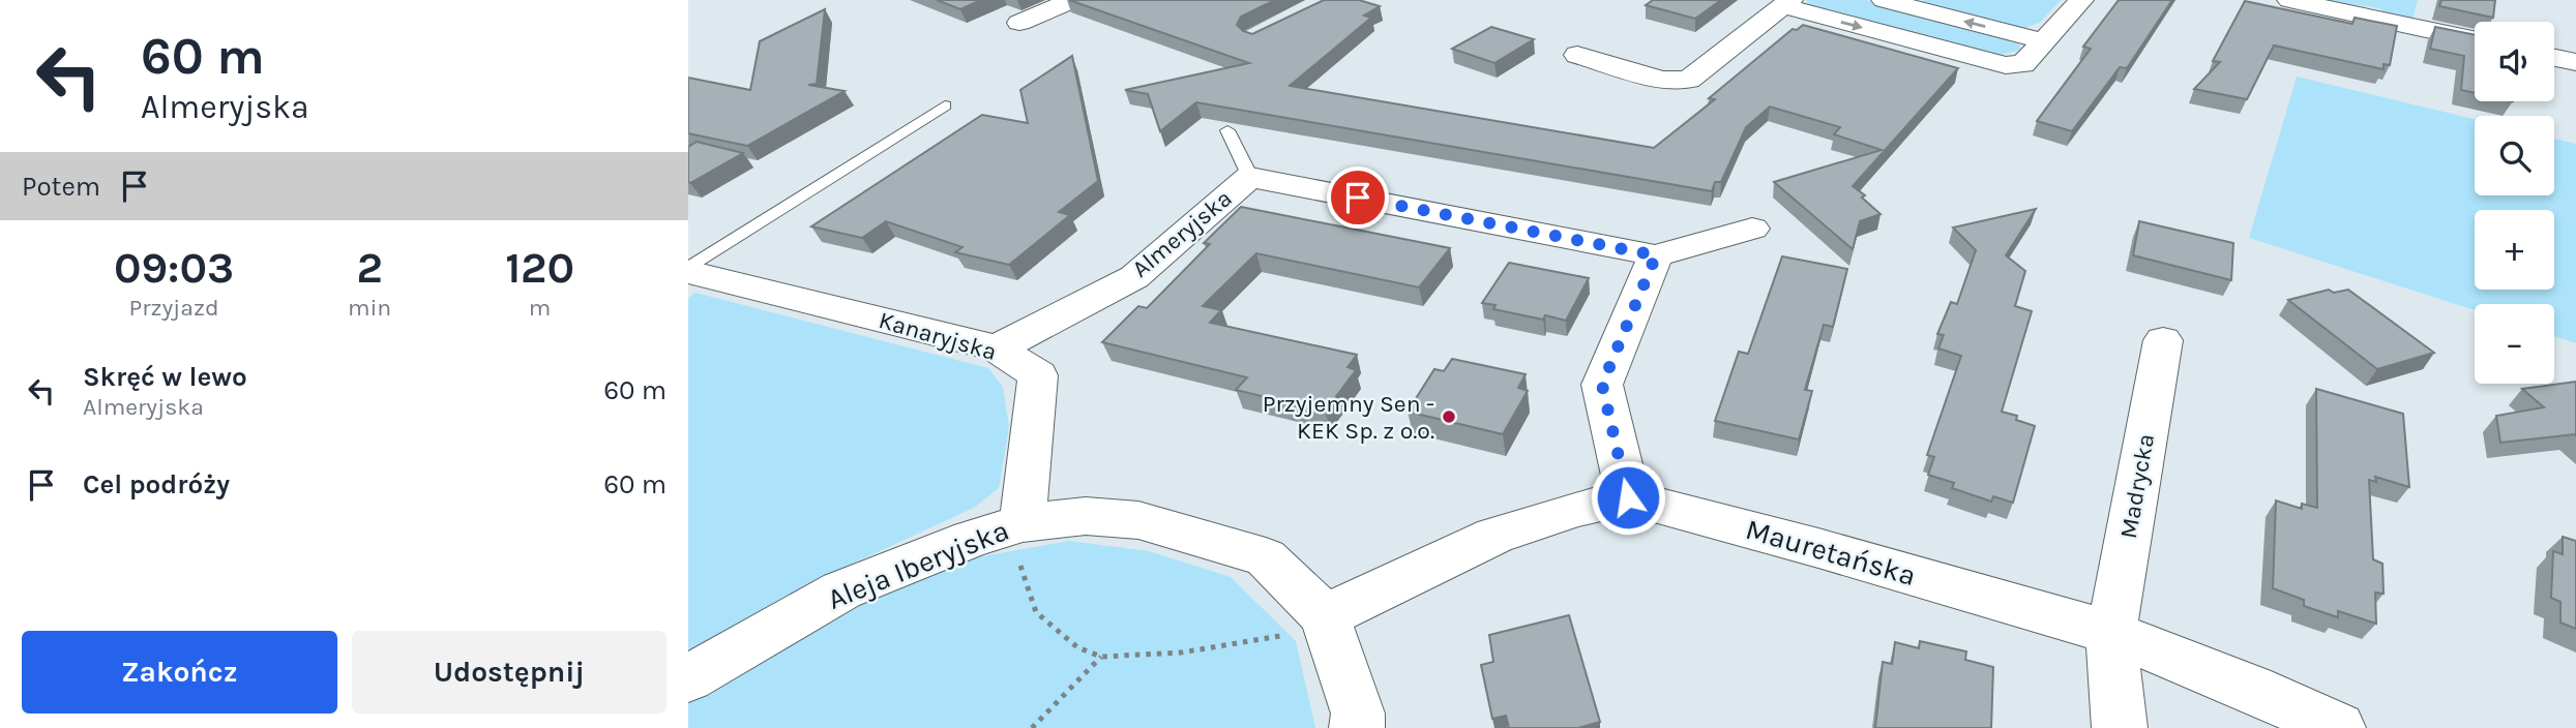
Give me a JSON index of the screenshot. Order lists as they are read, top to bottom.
{
  "streets": {
    "street": [
      "Almeryjska",
      "Kanaryjska",
      "Madrycka",
      "Mauretańska",
      "Aleja Iberyjska"
    ]
  },
  "crossings": [
    ["Almeryjska", "Kanaryjska"],
    ["Kanaryjska", "Aleja Iberyjska"],
    ["Madrycka", "Mauretańska"],
    ["Mauretańska", "Aleja Iberyjska"]
  ],
  "places": ["Przyjemny Sen - KEK Sp. z o.o."],
  "page": {
    "turn": ["60 m", "Almeryjska"],
    "map_buttons": ["+", "−"],
    "then": "Potem",
    "eta": [
      "09:03",
      "Przyjazd",
      "2",
      "min",
      "120",
      "m"
    ],
    "list": [
      {
        "name": "Skręć w lewo",
        "note": "Almeryjska",
        "value": "60 m"
      },
      {
        "name": "Cel podróży",
        "value": "60 m"
      }
    ],
    "buttons": ["Zakończ", "Udostępnij"]
  }
}
